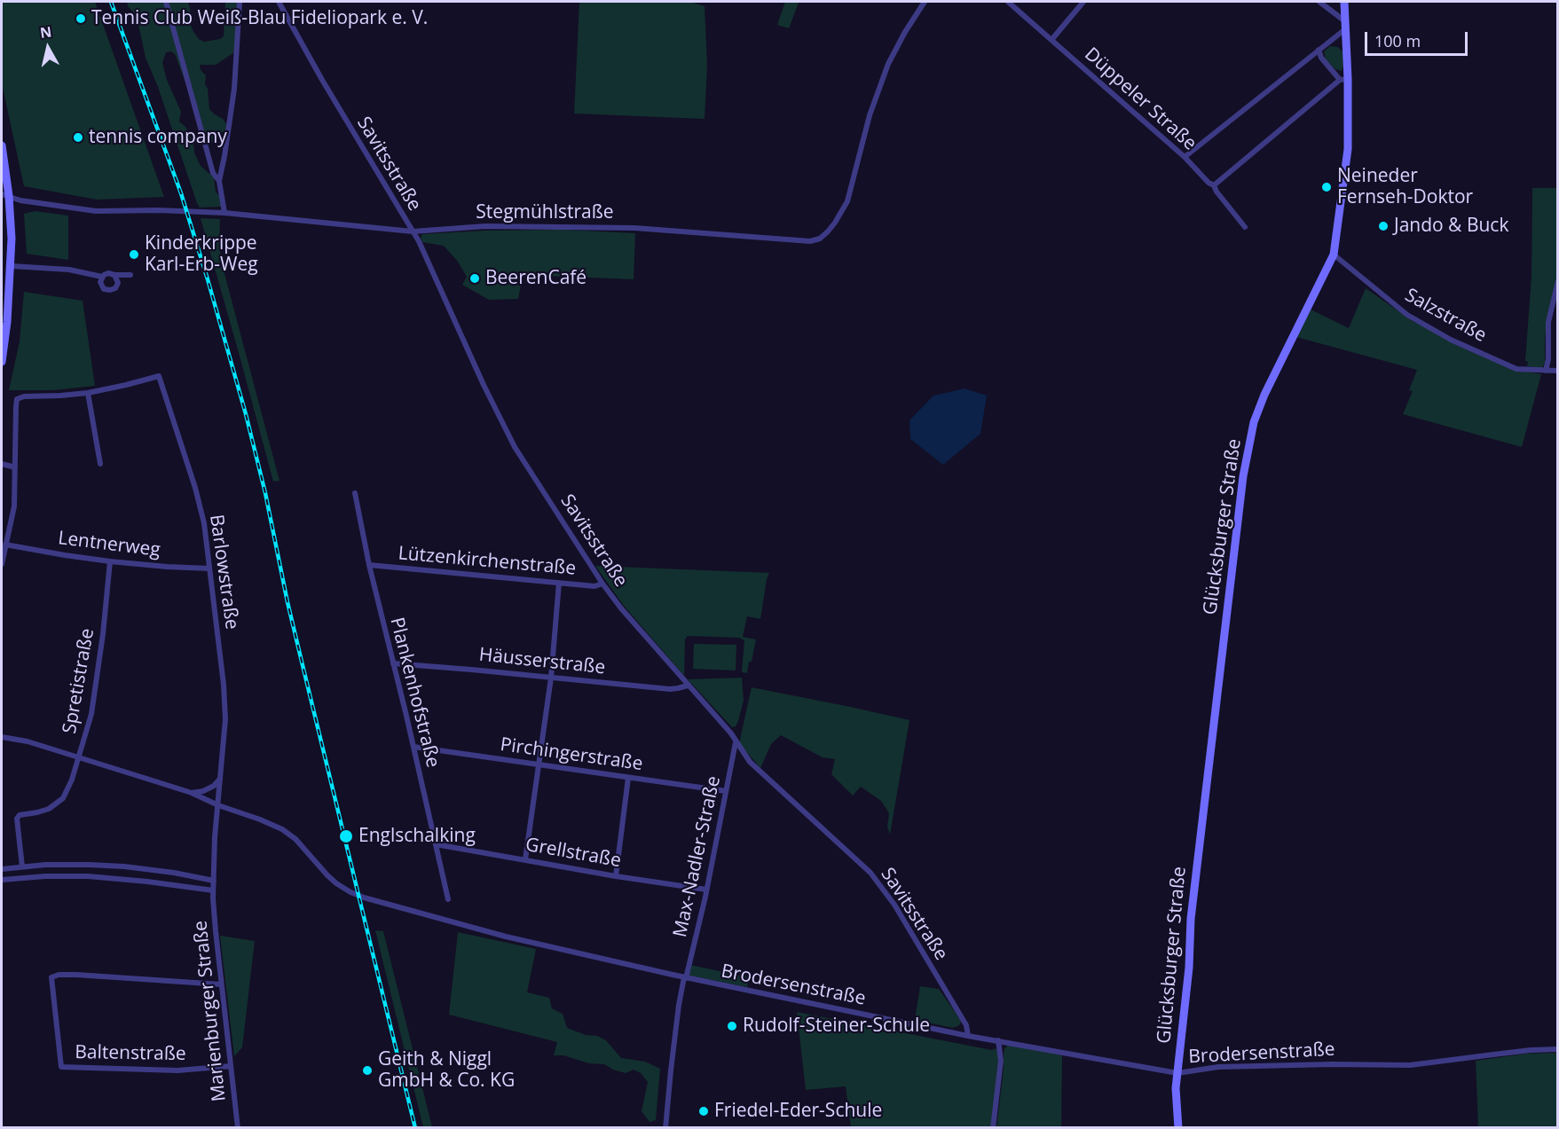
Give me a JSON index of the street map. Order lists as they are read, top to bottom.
{
  "streets": {
    "street": [
      "Düppeler Straße",
      "Savitsstraße",
      "Stegmühlstraße",
      "Salzstraße",
      "Glücksburger Straße",
      "Lentnerweg",
      "Lützenkirchenstraße",
      "Barlowstraße",
      "Häusserstraße",
      "Spretistraße",
      "Plankenhofstraße",
      "Pirchingerstraße",
      "Grellstraße",
      "Max-Nadler-Straße",
      "Brodersenstraße",
      "Marienburger Straße",
      "Baltenstraße"
    ]
  },
  "crossings": [
    ["Savitsstraße", "Stegmühlstraße"],
    ["Savitsstraße", "Lützenkirchenstraße"],
    ["Savitsstraße", "Häusserstraße"],
    ["Savitsstraße", "Max-Nadler-Straße"],
    ["Savitsstraße", "Brodersenstraße"],
    ["Salzstraße", "Glücksburger Straße"],
    ["Glücksburger Straße", "Brodersenstraße"],
    ["Lentnerweg", "Barlowstraße"],
    ["Lentnerweg", "Spretistraße"],
    ["Lützenkirchenstraße", "Plankenhofstraße"],
    ["Barlowstraße", "Brodersenstraße"],
    ["Barlowstraße", "Marienburger Straße"],
    ["Häusserstraße", "Plankenhofstraße"],
    ["Spretistraße", "Brodersenstraße"],
    ["Plankenhofstraße", "Pirchingerstraße"],
    ["Plankenhofstraße", "Grellstraße"],
    ["Pirchingerstraße", "Max-Nadler-Straße"],
    ["Grellstraße", "Max-Nadler-Straße"],
    ["Max-Nadler-Straße", "Brodersenstraße"],
    ["Marienburger Straße", "Baltenstraße"]
  ],
  "places": [
    "Tennis Club Weiß-Blau Fideliopark e. V.",
    "tennis company",
    "Neineder Fernseh-Doktor",
    "Jando & Buck",
    "Kinderkrippe Karl-Erb-Weg",
    "BeerenCafé",
    "Englschalking",
    "Rudolf-Steiner-Schule",
    "Geith & Niggl GmbH & Co. KG",
    "Friedel-Eder-Schule"
  ],
  "scale_bar": "100 m",
  "north": "top"
}
